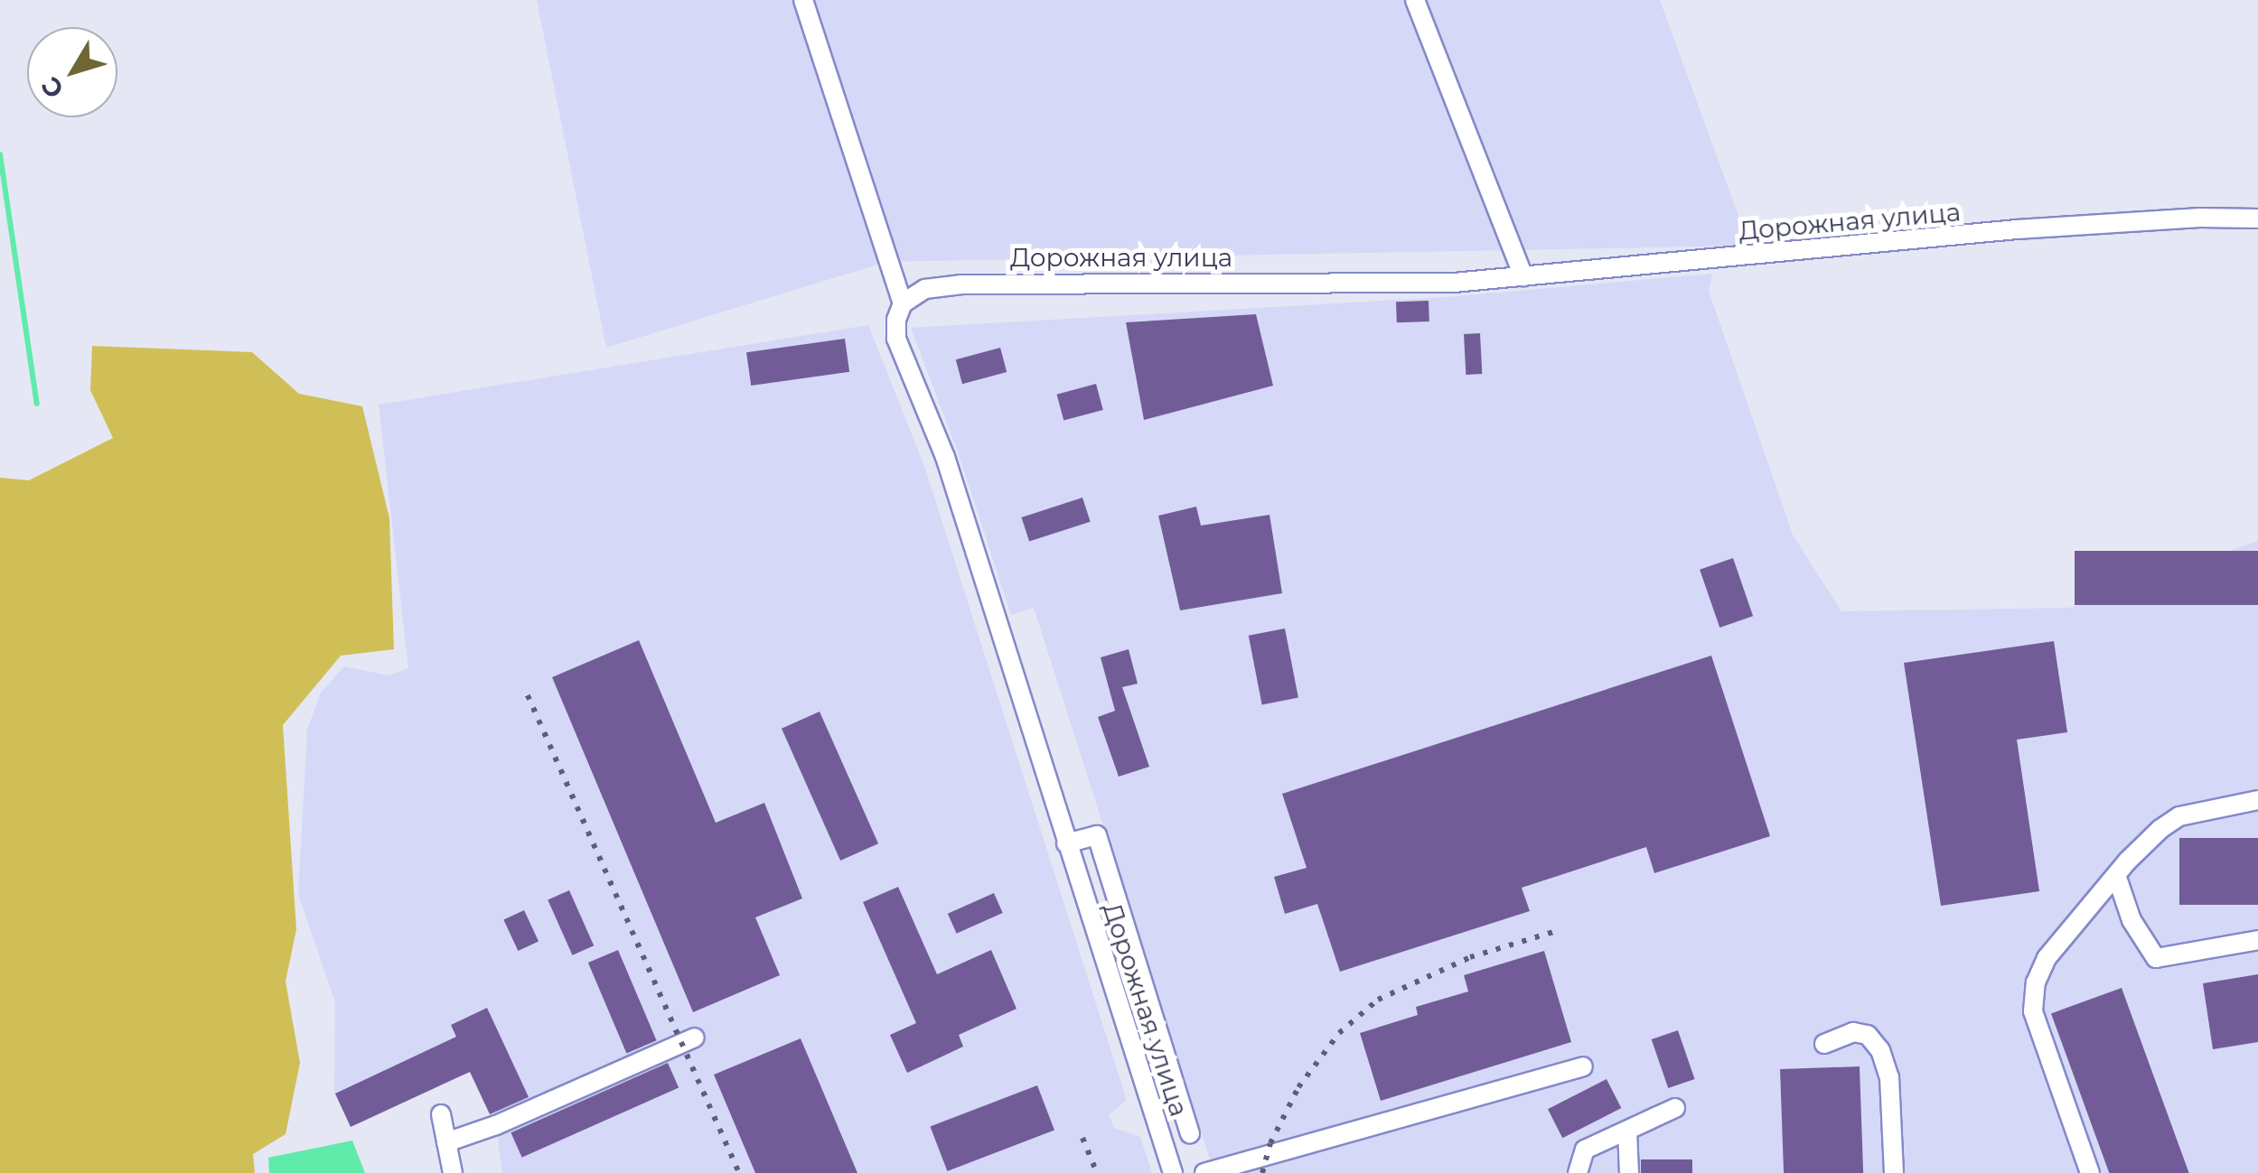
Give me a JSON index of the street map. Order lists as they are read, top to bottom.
{
  "streets": {
    "street": ["Дорожная улица"]
  },
  "north": "bottom left"
}
